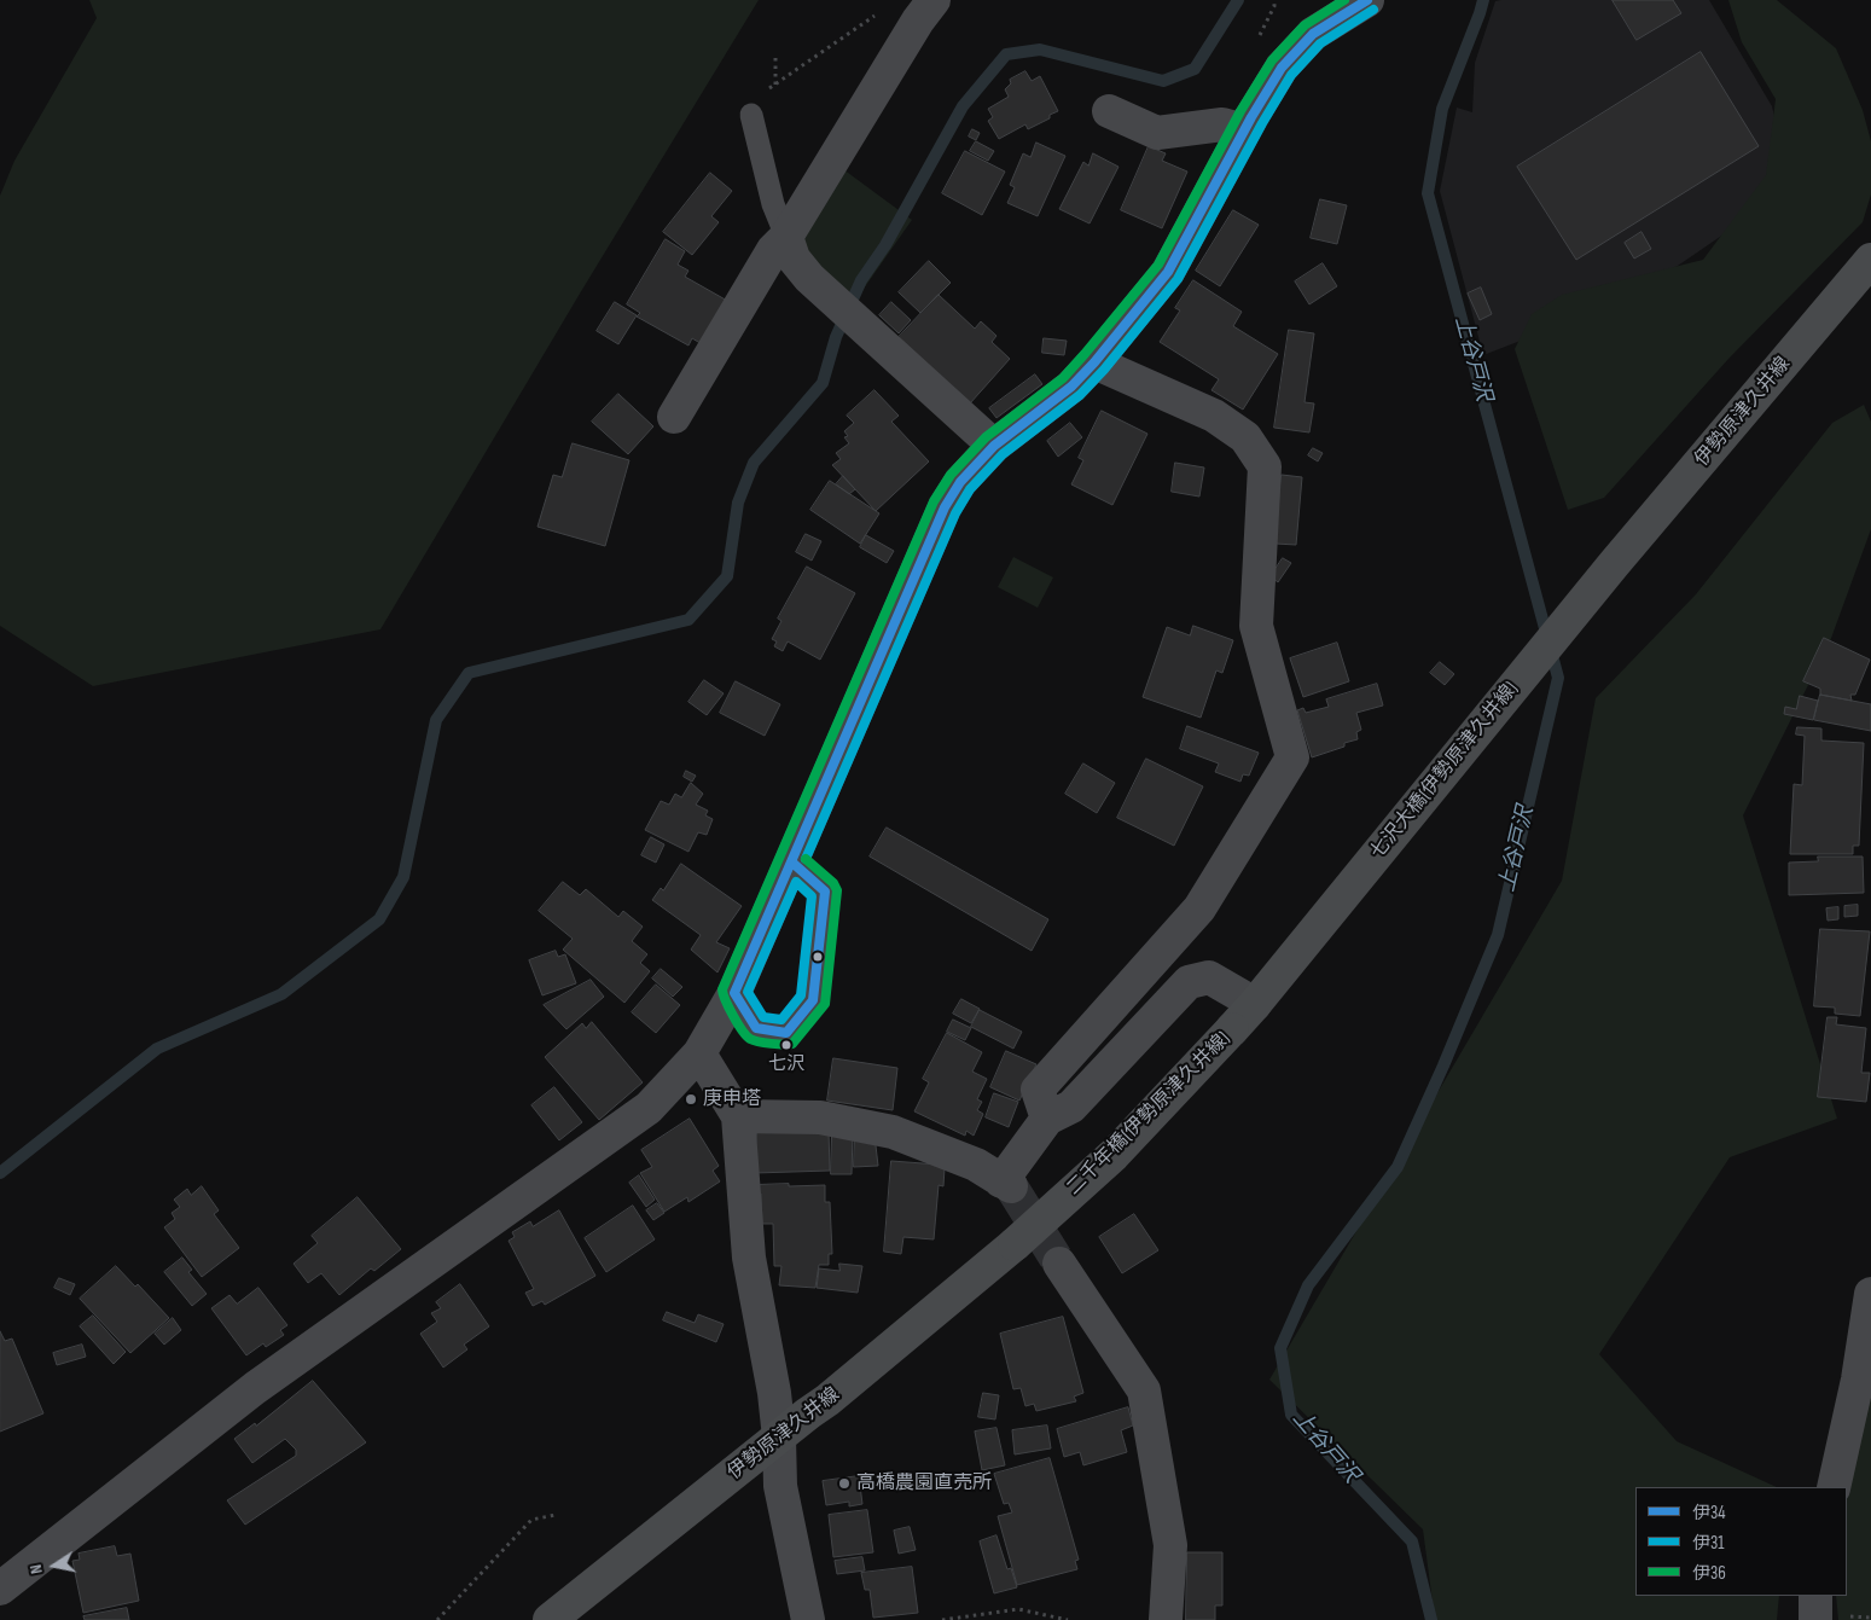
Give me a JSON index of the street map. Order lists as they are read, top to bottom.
{
  "streets": {
    "main road": ["伊勢原津久井線", "七沢大橋(伊勢原津久井線)", "二千年橋(伊勢原津久井線)"]
  },
  "crossings": [
    ["伊勢原津久井線", "七沢大橋(伊勢原津久井線)"],
    ["伊勢原津久井線", "二千年橋(伊勢原津久井線)"],
    ["七沢大橋(伊勢原津久井線)", "二千年橋(伊勢原津久井線)"]
  ],
  "water": ["上谷戸沢"],
  "places": ["七沢", "庚申塔", "高橋農園直売所"],
  "lines": ["transit line 伊34", "transit line 伊36", "transit line 伊31"],
  "legend": ["伊34", "伊31", "伊36"],
  "north": "left"
}
